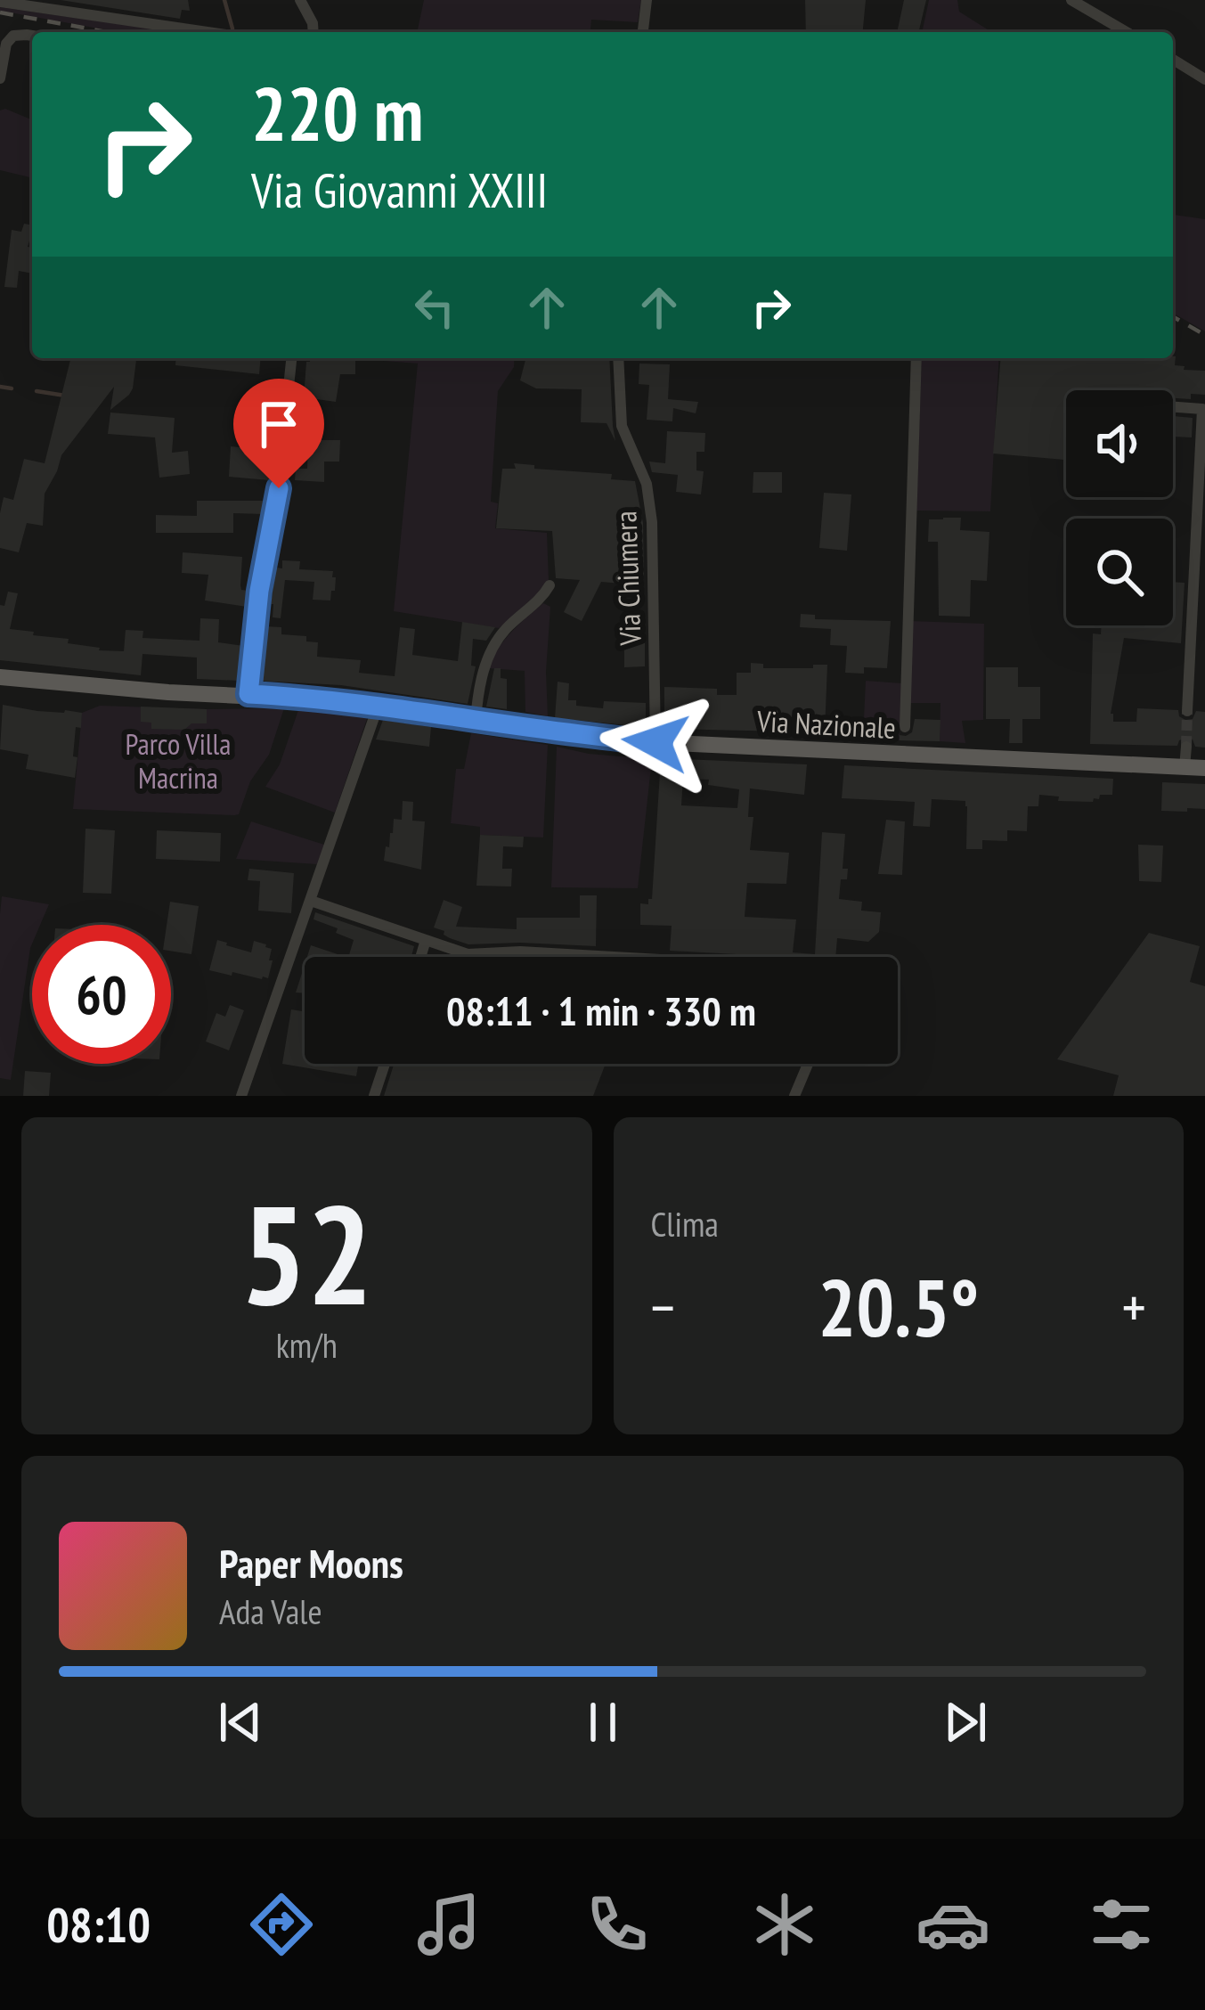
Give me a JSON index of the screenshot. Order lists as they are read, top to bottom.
{
  "streets": {
    "main road": ["Via Nazionale"],
    "street": ["Via Chiumera"]
  },
  "crossings": [
    ["Via Chiumera", "Via Nazionale"]
  ],
  "parks": ["Parco Villa Macrina"],
  "page": {
    "turn": ["220 m", "Via Giovanni XXIII"],
    "limit": "60",
    "trip": "08:11 · 1 min · 330 m",
    "tile": [
      ["52", "km/h"],
      "Clima"
    ],
    "heat": ["−", "20.5°", "+"],
    "song": ["Paper Moons", "Ada Vale"],
    "tabs": "08:10"
  }
}
